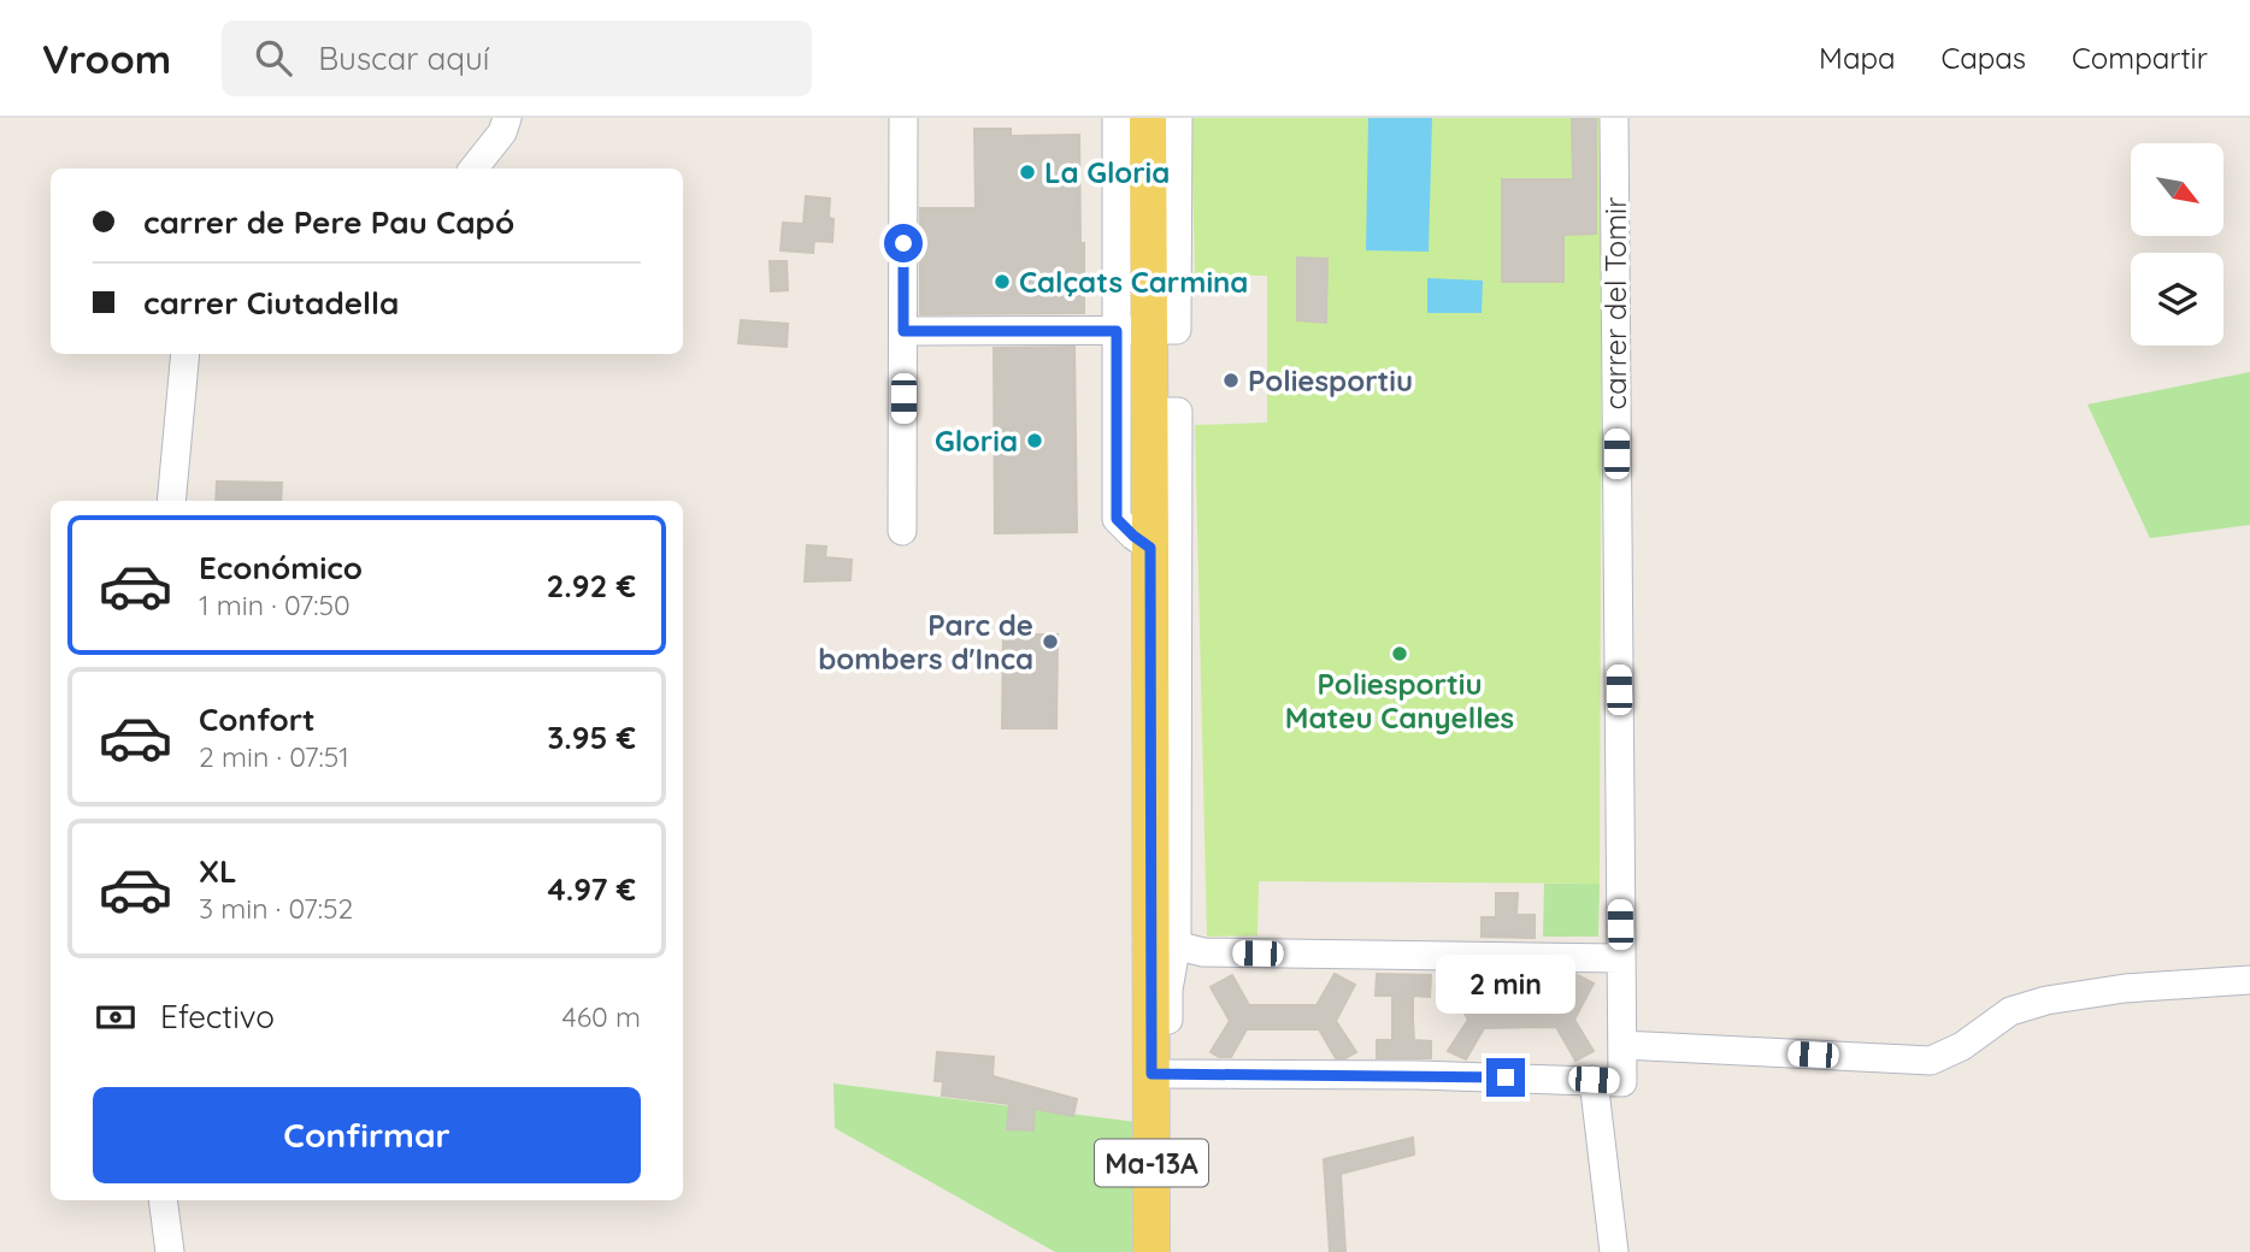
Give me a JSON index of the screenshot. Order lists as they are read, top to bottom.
{
  "streets": {
    "main road": ["Ma-13A"],
    "street": ["carrer del Tomir"]
  },
  "places": [
    "La Gloria",
    "Calçats Carmina",
    "Poliesportiu",
    "Gloria",
    "Parc de bombers d'Inca",
    "Poliesportiu Mateu Canyelles"
  ],
  "north": "bottom right",
  "page": {
    "header": "Vroom",
    "search": "Buscar aquí",
    "nav": ["Mapa", "Capas", "Compartir"],
    "banner": ["carrer de Pere Pau Capó", "carrer Ciutadella"],
    "list": [
      {
        "name": "Económico",
        "note": "1 min · 07:50",
        "value": "2.92 €"
      },
      {
        "name": "Confort",
        "note": "2 min · 07:51",
        "value": "3.95 €"
      },
      {
        "name": "XL",
        "note": "3 min · 07:52",
        "value": "4.97 €"
      }
    ],
    "bubble": "2 min",
    "pay": ["Efectivo", "460 m"],
    "buttons": "Confirmar"
  }
}
